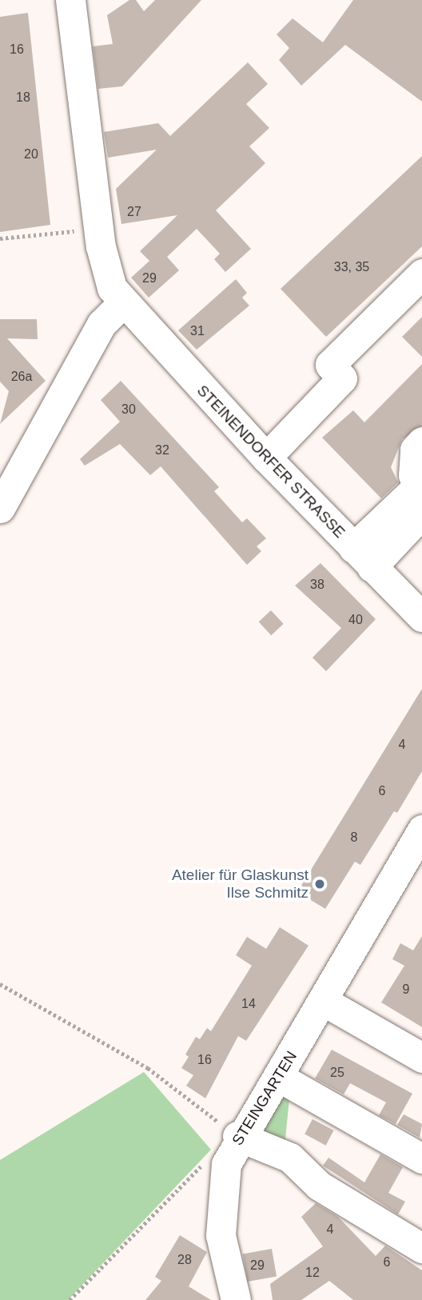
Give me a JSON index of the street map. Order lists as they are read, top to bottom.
{
  "streets": {
    "street": ["STEINENDORFER STRASSE", "STEINGARTEN"]
  },
  "places": ["Atelier für Glaskunst Ilse Schmitz"],
  "house_numbers": [
    "16",
    "18",
    "20",
    "27",
    "33, 35",
    "29",
    "31",
    "26a",
    "30",
    "32",
    "38",
    "40",
    "4",
    "6",
    "8",
    "9",
    "14",
    "16",
    "25",
    "4",
    "28",
    "6",
    "29",
    "12"
  ]
}
